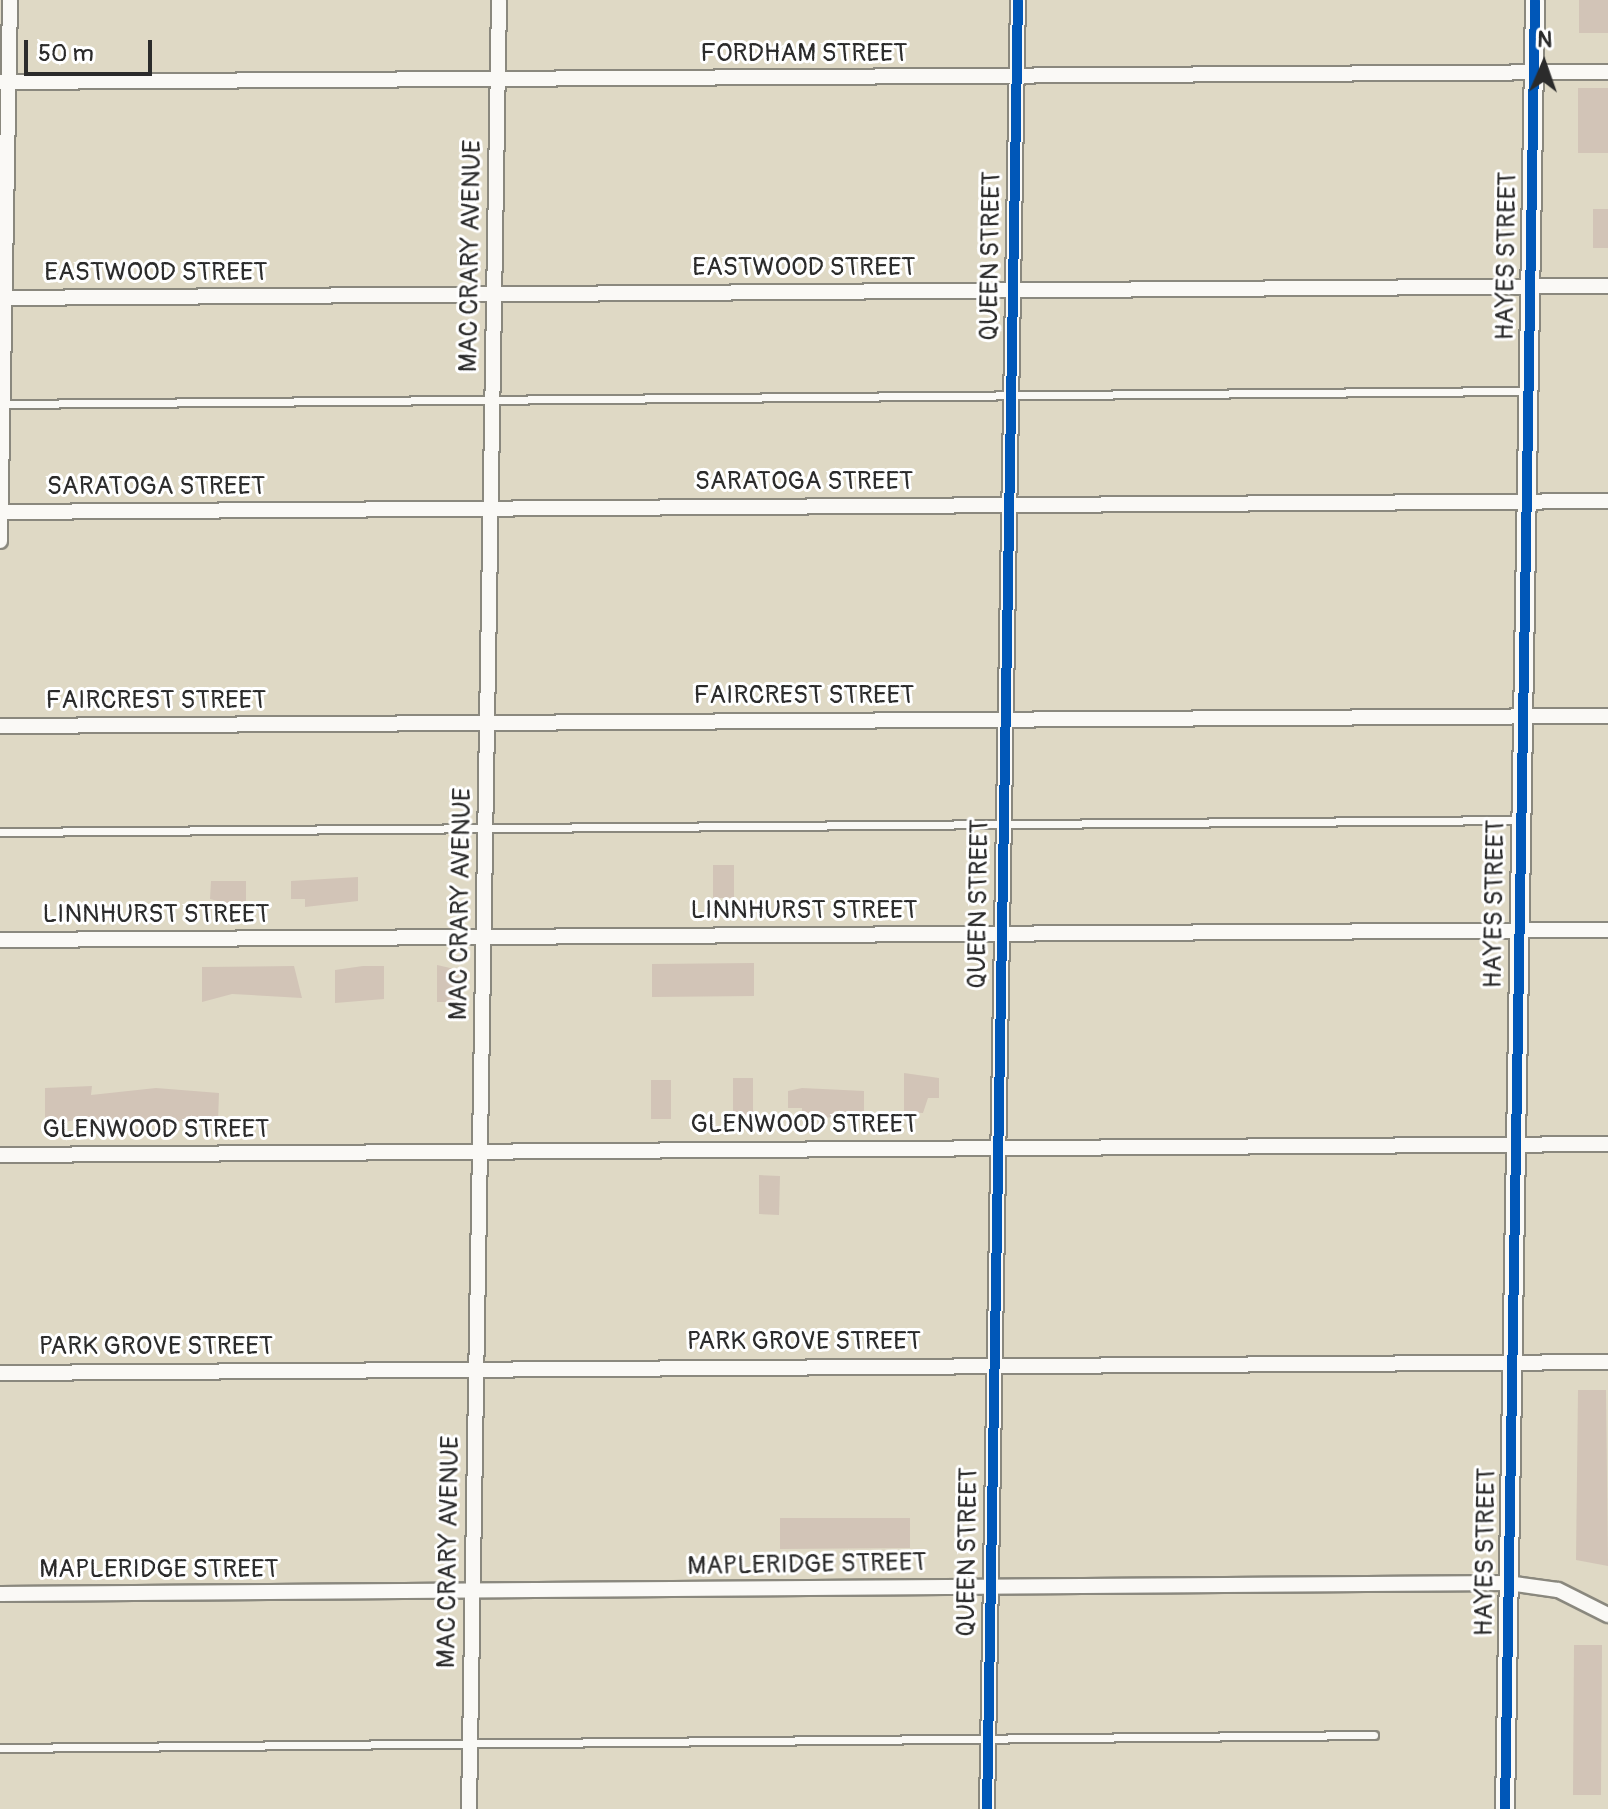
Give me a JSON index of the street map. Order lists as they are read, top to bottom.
{
  "streets": {
    "street": [
      "FORDHAM STREET",
      "MAC CRARY AVENUE",
      "QUEEN STREET",
      "HAYES STREET",
      "EASTWOOD STREET",
      "SARATOGA STREET",
      "FAIRCREST STREET",
      "LINNHURST STREET",
      "GLENWOOD STREET",
      "PARK GROVE STREET",
      "MAPLERIDGE STREET"
    ]
  },
  "crossings": [
    ["FORDHAM STREET", "MAC CRARY AVENUE"],
    ["FORDHAM STREET", "QUEEN STREET"],
    ["FORDHAM STREET", "HAYES STREET"],
    ["MAC CRARY AVENUE", "EASTWOOD STREET"],
    ["MAC CRARY AVENUE", "SARATOGA STREET"],
    ["MAC CRARY AVENUE", "FAIRCREST STREET"],
    ["MAC CRARY AVENUE", "LINNHURST STREET"],
    ["MAC CRARY AVENUE", "GLENWOOD STREET"],
    ["MAC CRARY AVENUE", "PARK GROVE STREET"],
    ["MAC CRARY AVENUE", "MAPLERIDGE STREET"],
    ["QUEEN STREET", "EASTWOOD STREET"],
    ["QUEEN STREET", "SARATOGA STREET"],
    ["QUEEN STREET", "FAIRCREST STREET"],
    ["QUEEN STREET", "LINNHURST STREET"],
    ["QUEEN STREET", "GLENWOOD STREET"],
    ["QUEEN STREET", "PARK GROVE STREET"],
    ["QUEEN STREET", "MAPLERIDGE STREET"],
    ["HAYES STREET", "EASTWOOD STREET"],
    ["HAYES STREET", "SARATOGA STREET"],
    ["HAYES STREET", "FAIRCREST STREET"],
    ["HAYES STREET", "LINNHURST STREET"],
    ["HAYES STREET", "GLENWOOD STREET"],
    ["HAYES STREET", "PARK GROVE STREET"],
    ["HAYES STREET", "MAPLERIDGE STREET"]
  ],
  "scale_bar": "50 m",
  "north": "top"
}
